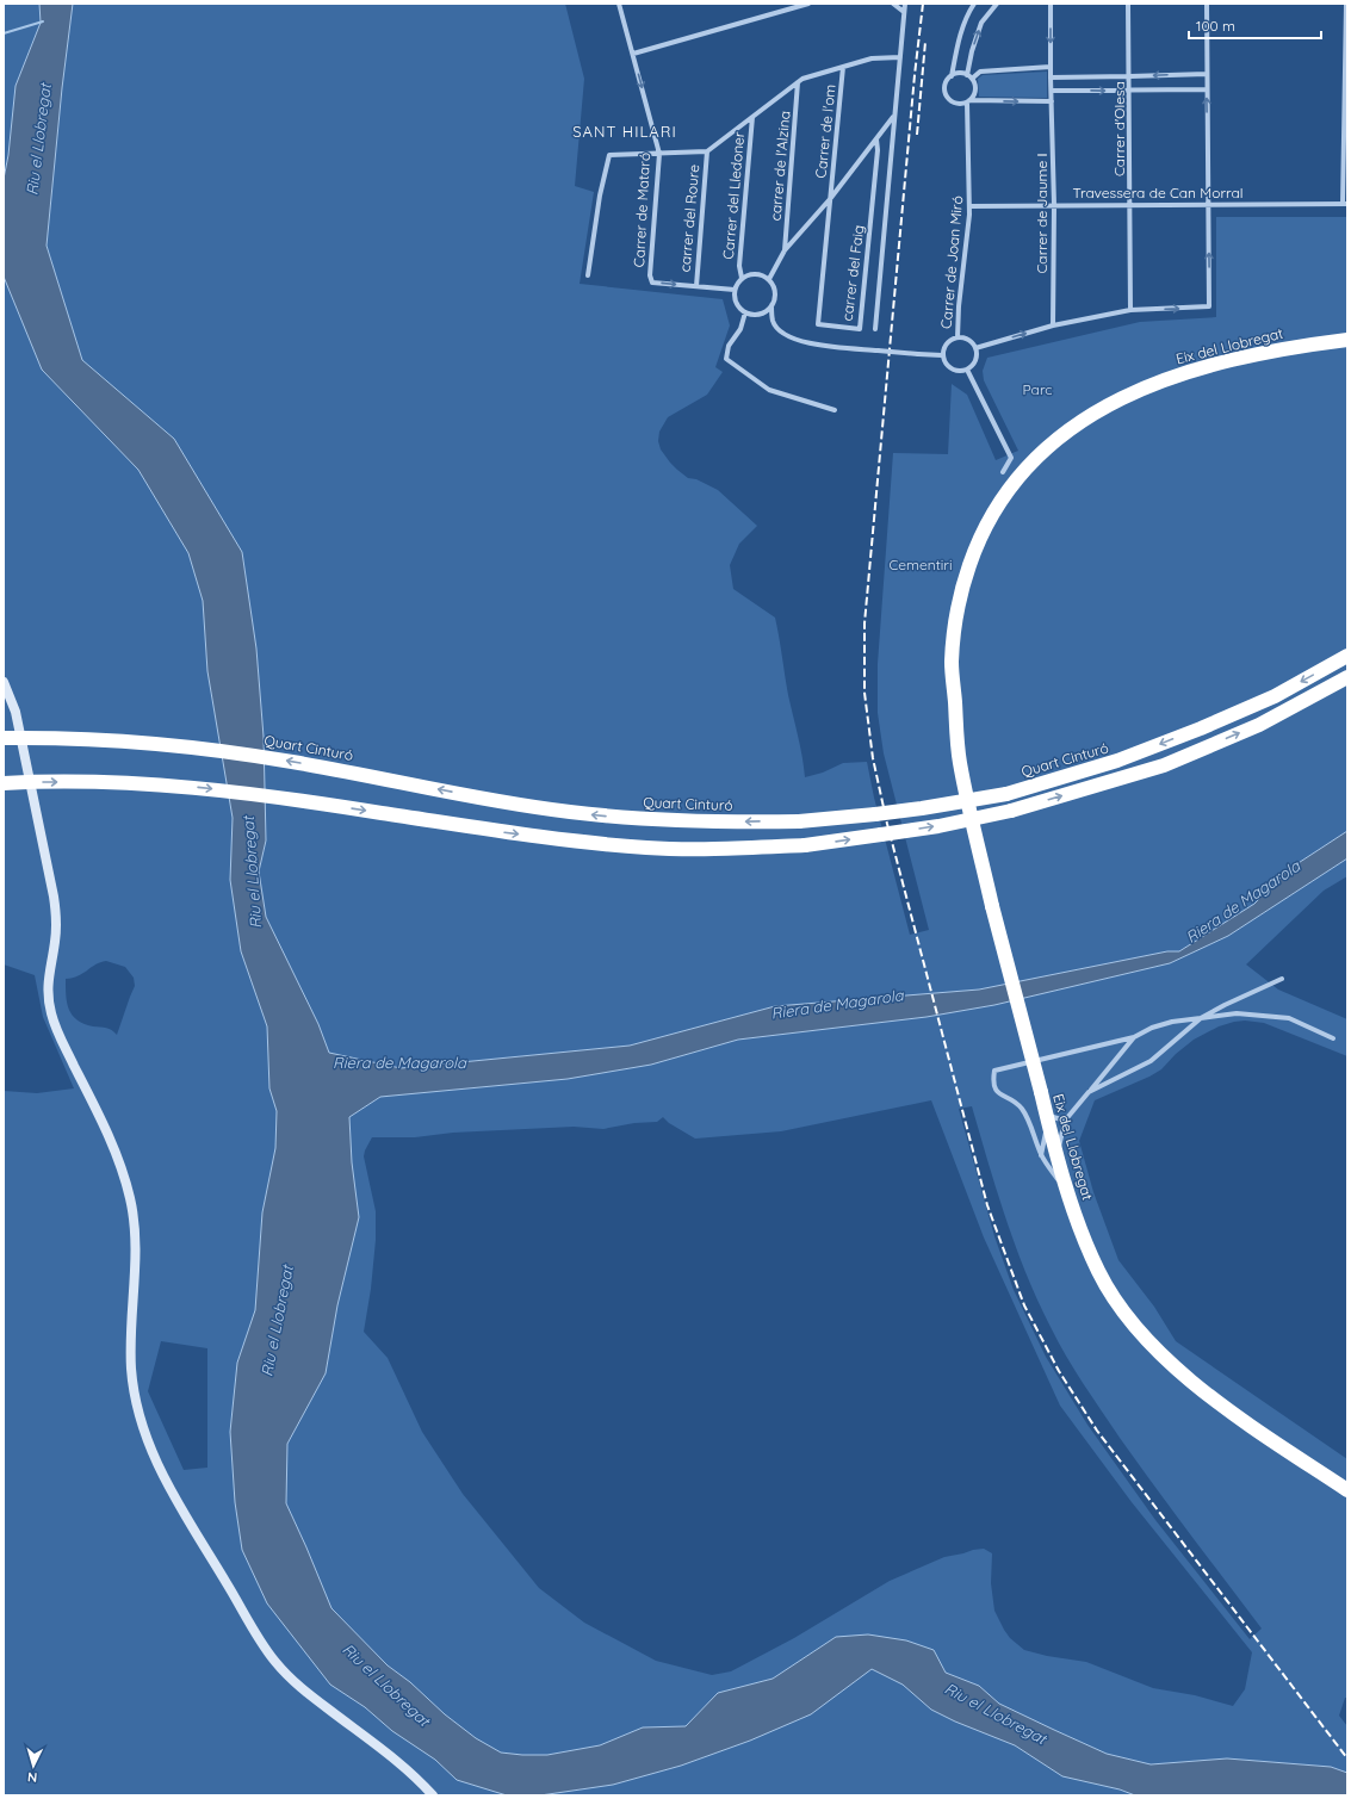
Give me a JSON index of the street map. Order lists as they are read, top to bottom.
{
  "streets": {
    "highway": ["Eix del Llobregat", "Quart Cinturó"],
    "street": [
      "Carrer d'Olesa",
      "Carrer de l'om",
      "carrer de l'Alzina",
      "Travessera de Can Morral",
      "Carrer del Lledoner",
      "Carrer de Mataró",
      "Carrer de Jaume I",
      "carrer del Roure",
      "Carrer de Joan Miró",
      "carrer del Faig"
    ]
  },
  "crossings": [
    ["Carrer d'Olesa", "Travessera de Can Morral"],
    ["Carrer de l'om", "carrer del Faig"],
    ["Travessera de Can Morral", "Carrer de Jaume I"],
    ["Travessera de Can Morral", "Carrer de Joan Miró"],
    ["Carrer del Lledoner", "Carrer de Mataró"],
    ["Carrer de Mataró", "carrer del Roure"]
  ],
  "one_way": ["Carrer de Mataró"],
  "districts": ["SANT HILARI"],
  "water": ["Riu el Llobregat", "Riera de Magarola"],
  "parks": ["Parc", "Cementiri"],
  "scale_bar": "100 m",
  "north": "bottom"
}
